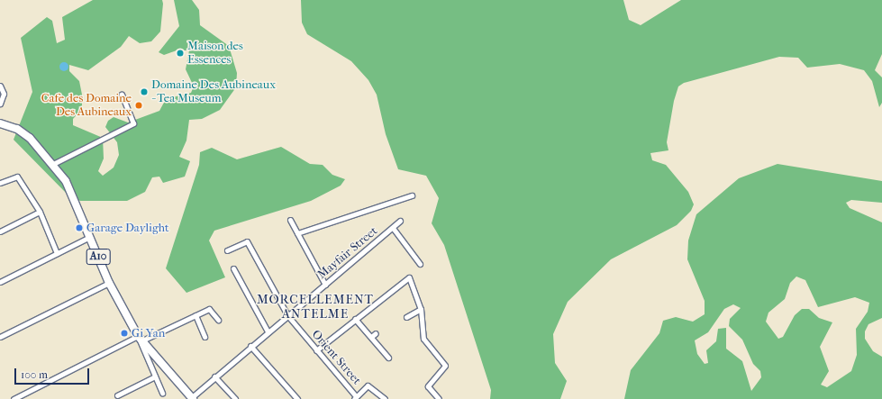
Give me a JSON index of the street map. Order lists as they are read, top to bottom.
{
  "streets": {
    "main road": ["A10"],
    "street": ["Mayfair Street", "Orient Street"]
  },
  "crossings": [
    ["Mayfair Street", "A10"],
    ["Mayfair Street", "Orient Street"]
  ],
  "districts": ["MORCELLEMENT ANTELME"],
  "places": [
    "Maison des Essences",
    "Domaine Des Aubineaux - Tea Museum",
    "Cafe des Domaine Des Aubineaux",
    "Garage Daylight",
    "Gi Yan"
  ],
  "scale_bar": "100 m"
}
